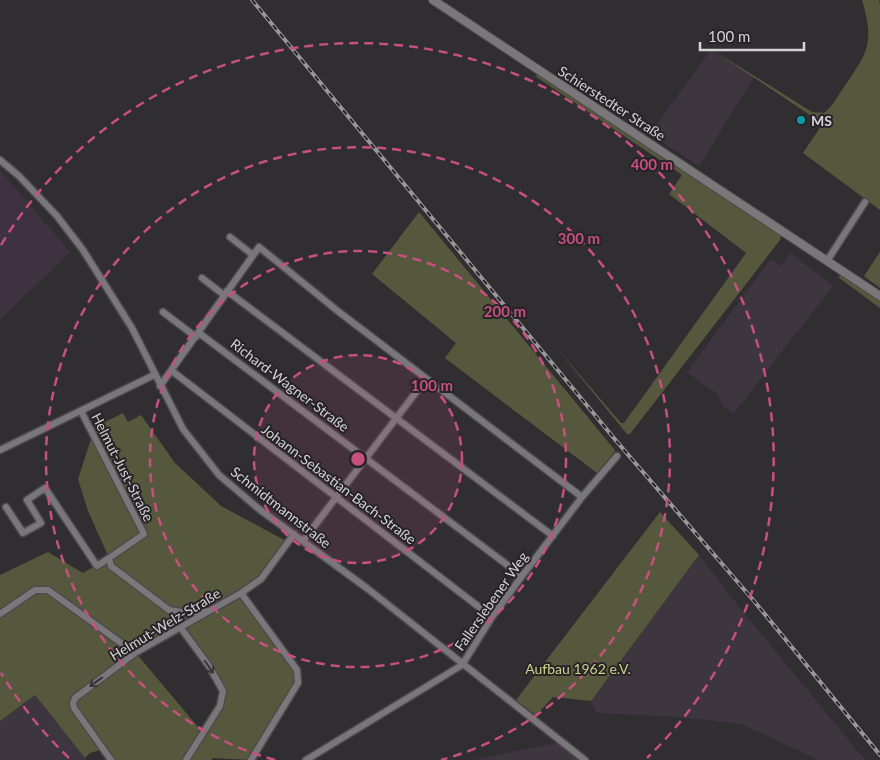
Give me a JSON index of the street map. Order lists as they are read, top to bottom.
{
  "streets": {
    "street": [
      "Schierstedter Straße",
      "Richard-Wagner-Straße",
      "Helmut-Just-Straße",
      "Johann-Sebastian-Bach-Straße",
      "Schmidtmannstraße",
      "Fallerslebener Weg",
      "Helmut-Welz-Straße"
    ]
  },
  "crossings": [
    ["Richard-Wagner-Straße", "Fallerslebener Weg"],
    ["Helmut-Just-Straße", "Schmidtmannstraße"],
    ["Johann-Sebastian-Bach-Straße", "Fallerslebener Weg"],
    ["Schmidtmannstraße", "Fallerslebener Weg"],
    ["Schmidtmannstraße", "Helmut-Welz-Straße"]
  ],
  "parks": ["Aufbau 1962 e.V."],
  "places": ["MS"],
  "scale_bar": "100 m",
  "rings": [
    "400 m",
    "300 m",
    "200 m",
    "100 m"
  ]
}
